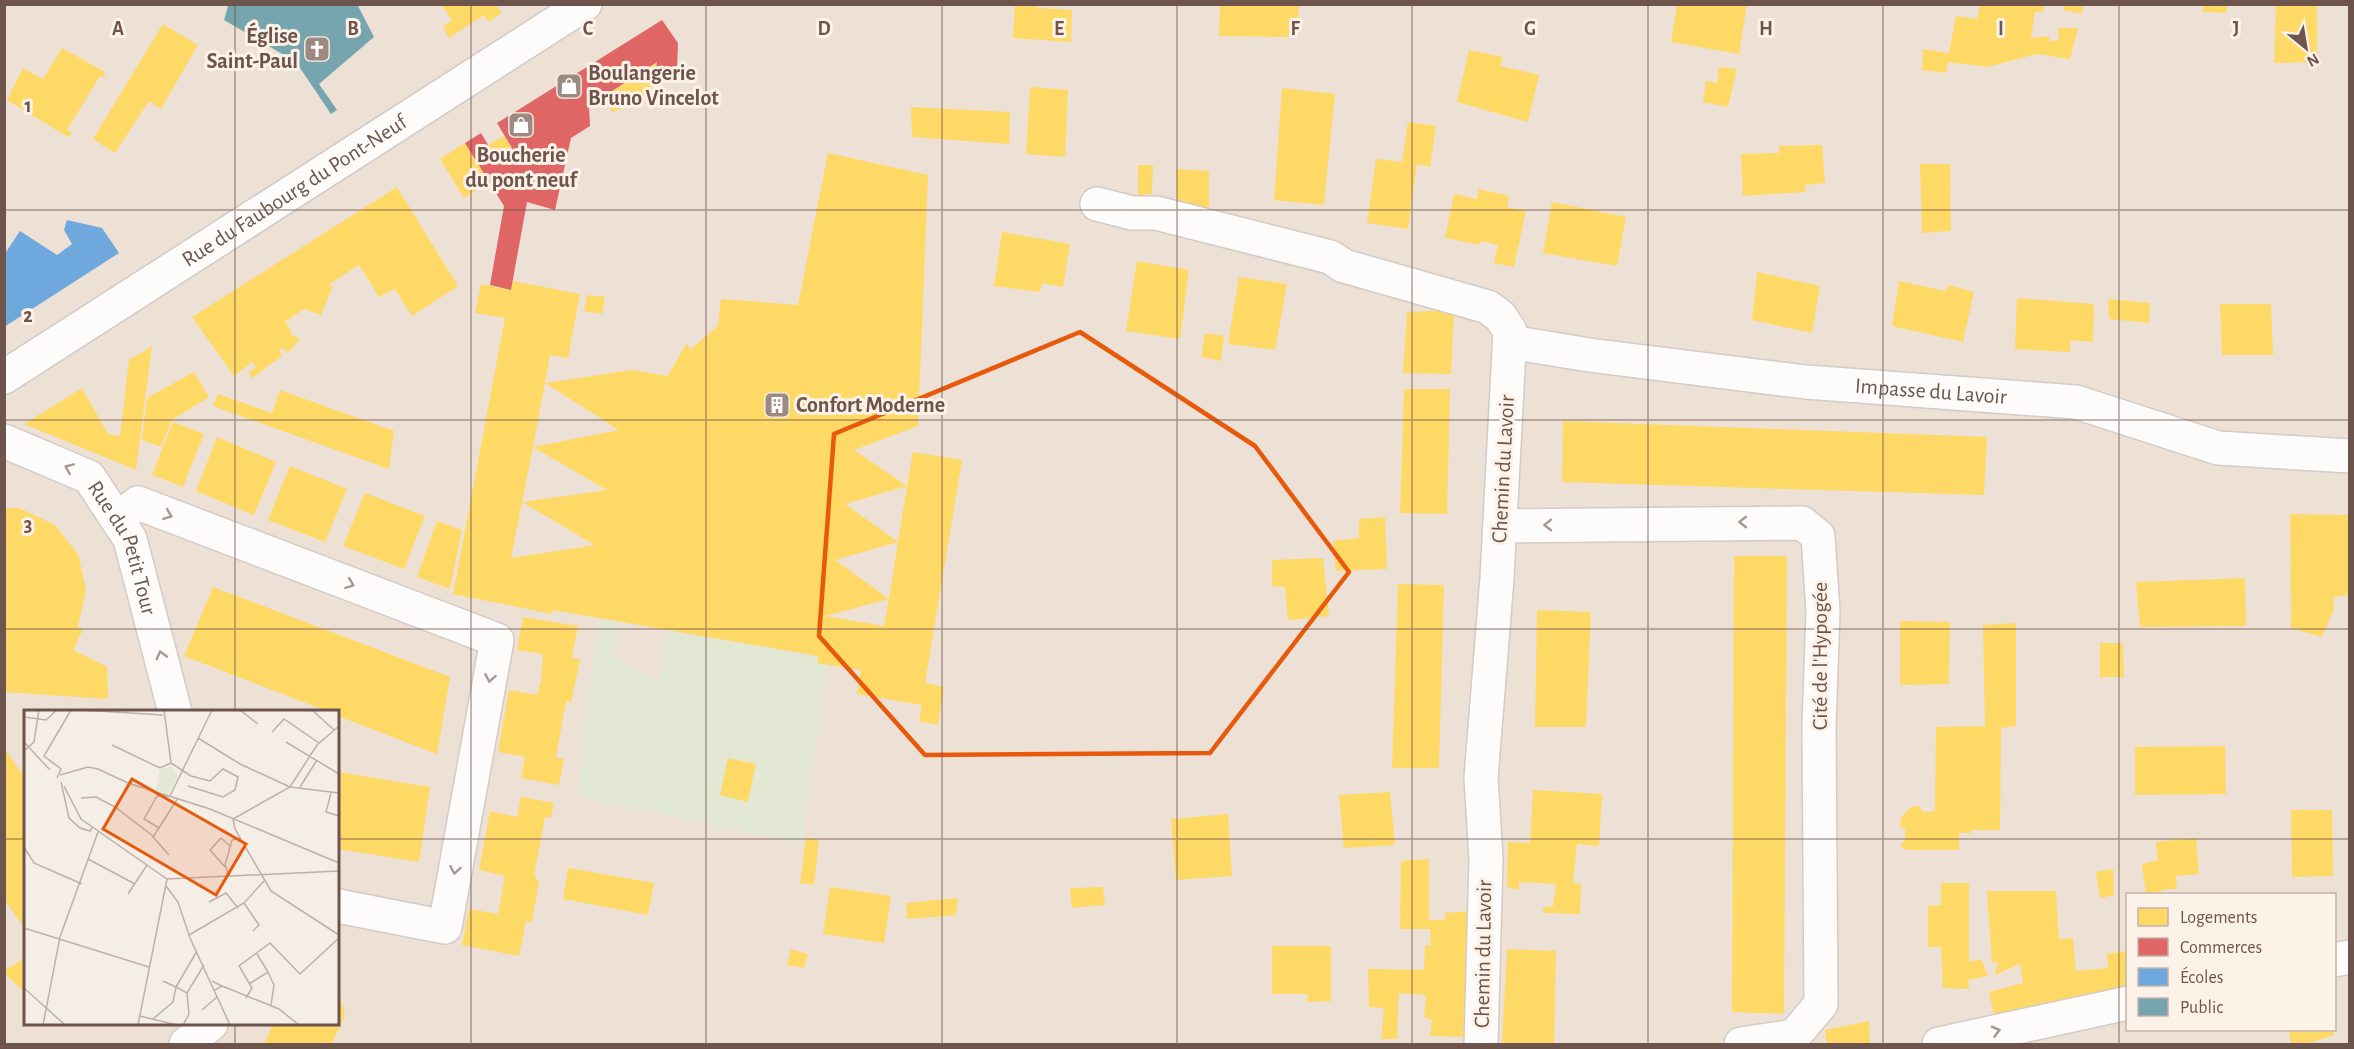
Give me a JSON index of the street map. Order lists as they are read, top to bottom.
{
  "streets": {
    "street": [
      "Rue du Faubourg du Pont-Neuf",
      "Impasse du Lavoir",
      "Chemin du Lavoir",
      "Rue du Petit Tour",
      "Cité de l'Hypogée"
    ]
  },
  "crossings": [
    ["Impasse du Lavoir", "Chemin du Lavoir"],
    ["Chemin du Lavoir", "Cité de l'Hypogée"]
  ],
  "one_way": ["Rue du Petit Tour"],
  "places": {
    "church": ["Église Saint-Paul"],
    "shop": ["Boulangerie Bruno Vincelot", "Boucherie du pont neuf"],
    "building": ["Confort Moderne"]
  },
  "legend": [
    "Logements",
    "Commerces",
    "Écoles",
    "Public"
  ],
  "north": "bottom right",
  "grid": {
    "columns": [
      "A",
      "B",
      "C",
      "D",
      "E",
      "F",
      "G",
      "H",
      "I",
      "J"
    ],
    "rows": ["1", "2", "3"]
  }
}
